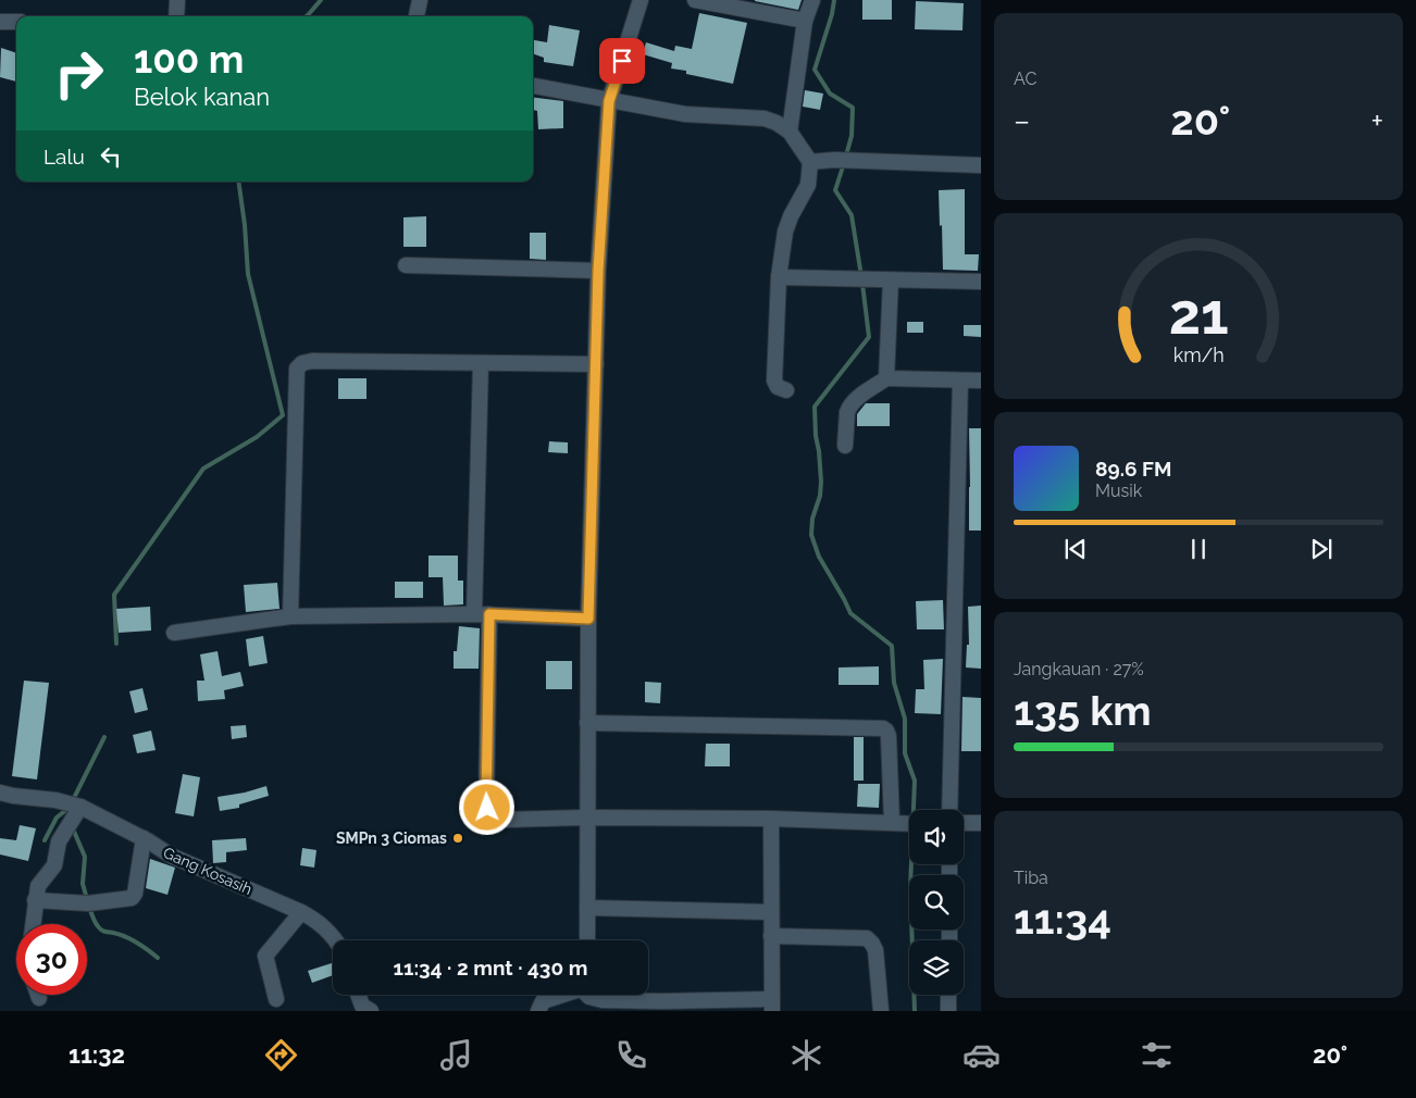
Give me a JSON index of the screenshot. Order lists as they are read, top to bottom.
{
  "streets": {
    "street": ["Gang Kosasih"]
  },
  "places": ["SMPn 3 Ciomas"],
  "page": {
    "tile": [
      "AC",
      ["Jangkauan · 27%", "135 km"],
      ["Tiba", "11:34"]
    ],
    "turn": ["100 m", "Belok kanan"],
    "heat": ["−", "20°", "+"],
    "then": "Lalu",
    "song": ["89.6 FM", "Musik"],
    "limit": "30",
    "trip": "11:34 · 2 mnt · 430 m",
    "tabs": ["11:32", "20°"],
    "gauge": ["21", "km/h"]
  }
}
